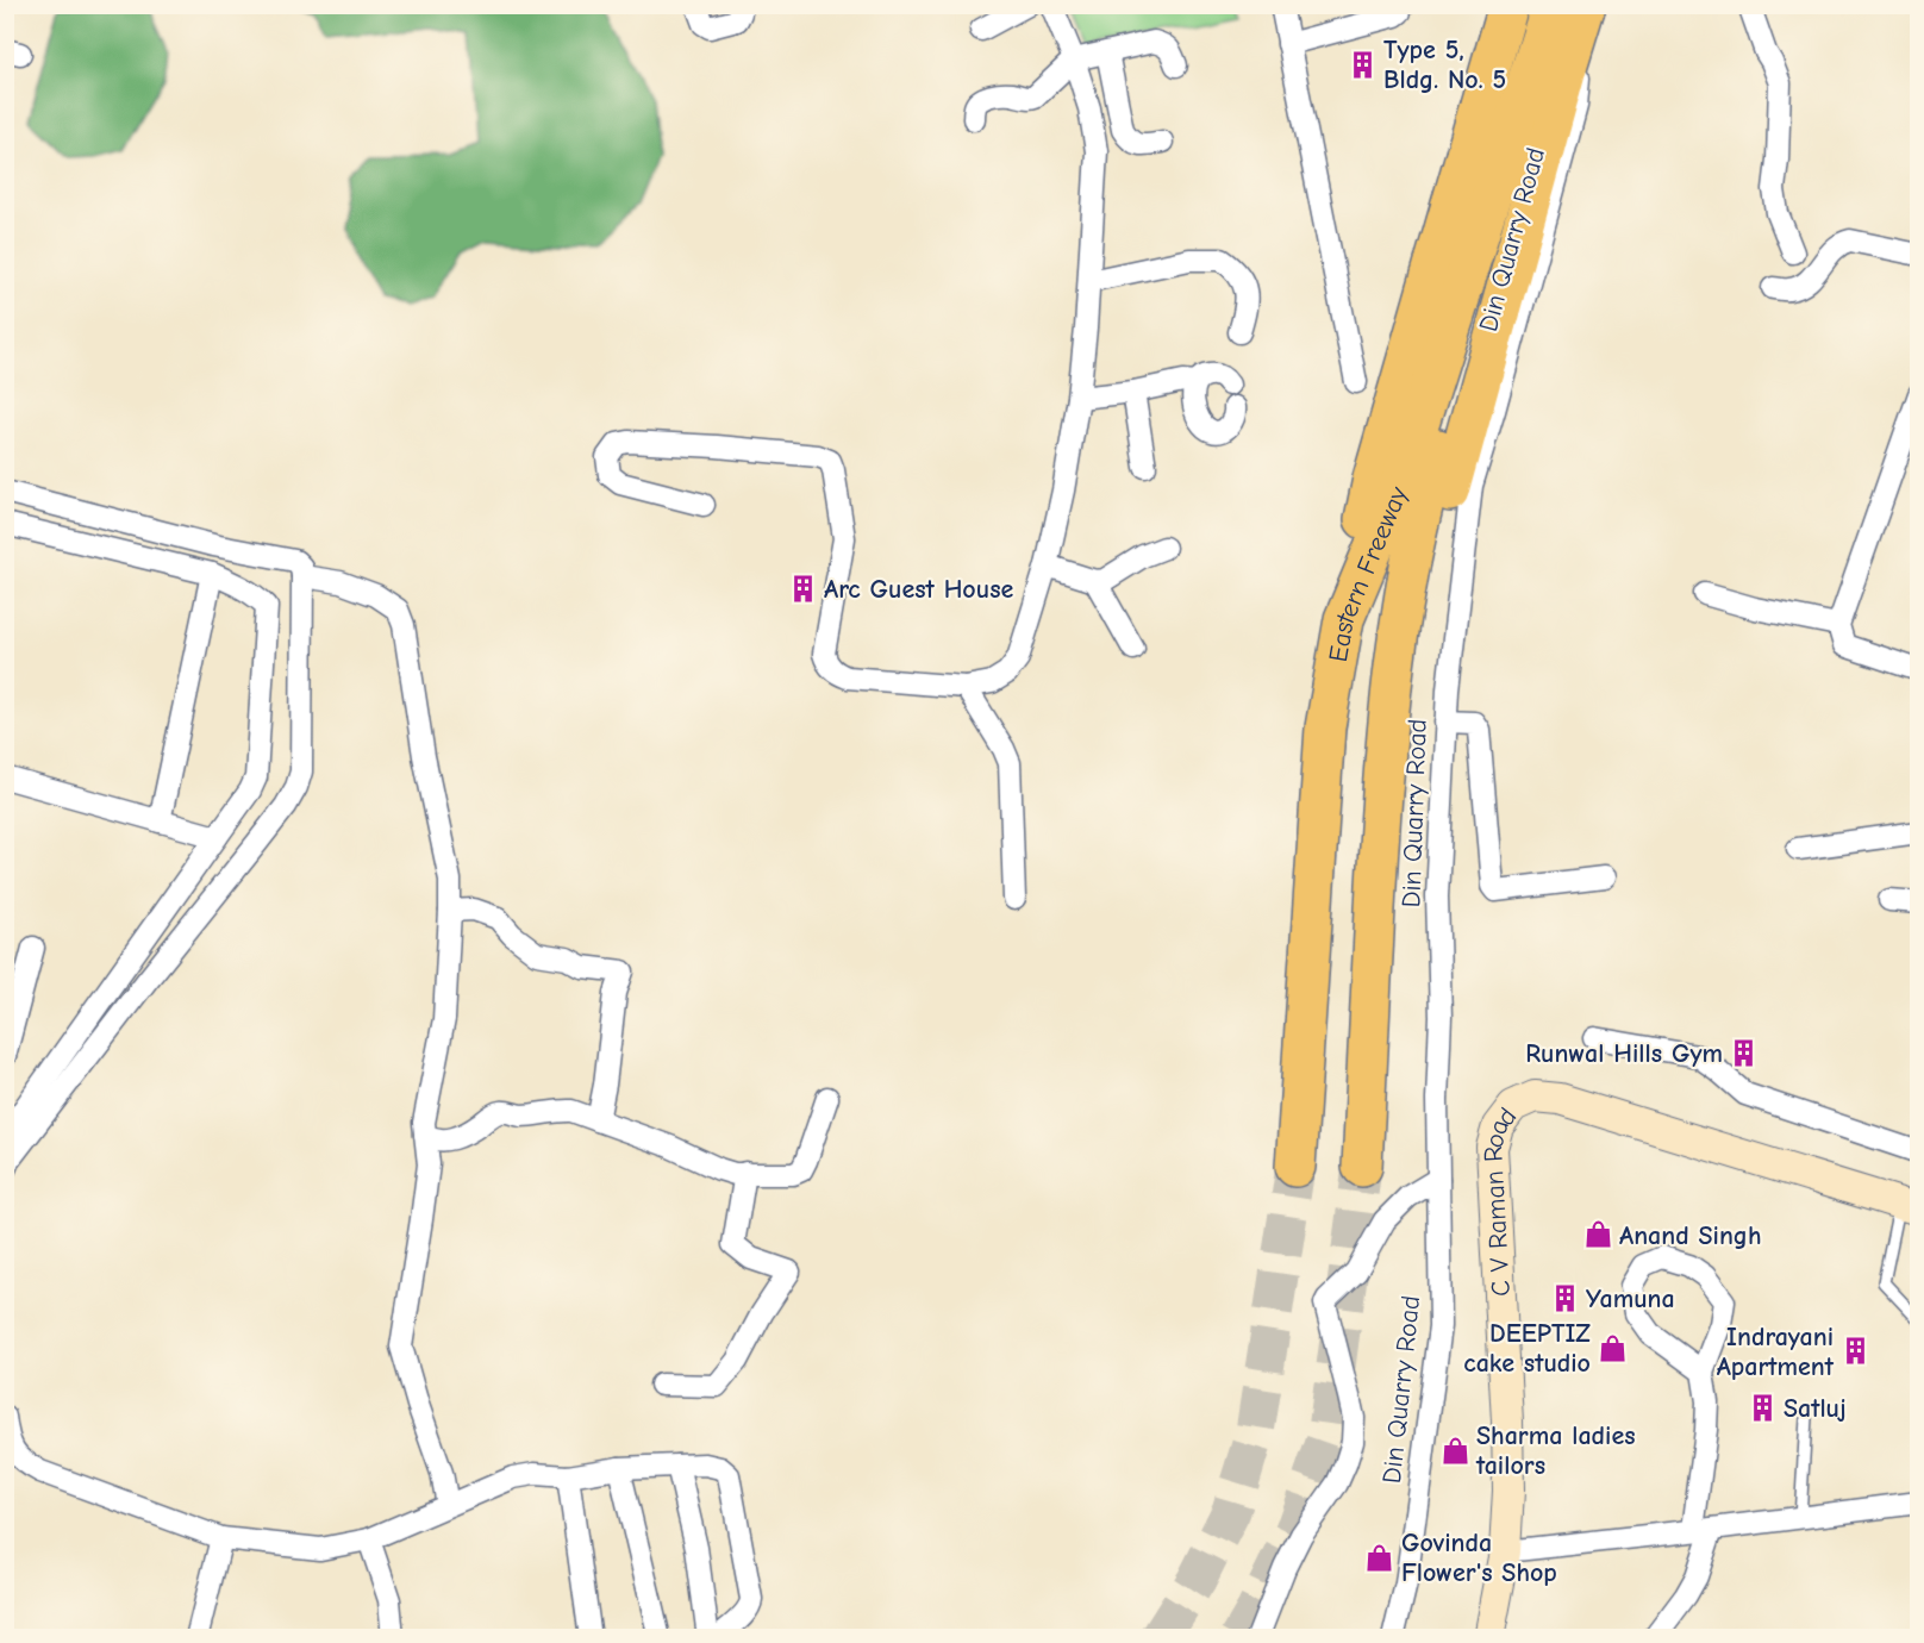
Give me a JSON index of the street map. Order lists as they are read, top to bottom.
{
  "streets": {
    "highway": ["Eastern Freeway"],
    "street": ["Din Quarry Road", "C V Raman Road"]
  },
  "places": {
    "building": [
      "Type 5, Bldg. No. 5",
      "Arc Guest House",
      "Runwal Hills Gym",
      "Yamuna",
      "Indrayani Apartment",
      "Satluj"
    ],
    "shop": [
      "Anand Singh",
      "DEEPTIZ cake studio",
      "Sharma ladies tailors",
      "Govinda Flower's Shop"
    ]
  }
}
